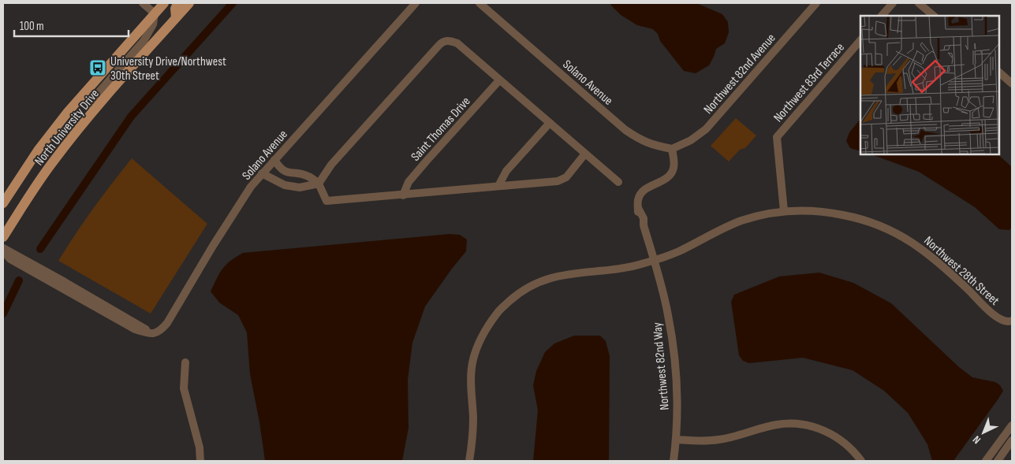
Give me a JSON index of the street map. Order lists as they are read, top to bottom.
{
  "streets": {
    "main road": ["North University Drive"],
    "street": [
      "Northwest 82nd Avenue",
      "Solano Avenue",
      "Northwest 83rd Terrace",
      "Saint Thomas Drive",
      "Northwest 28th Street",
      "Northwest 82nd Way"
    ]
  },
  "crossings": [
    ["Northwest 82nd Avenue", "Solano Avenue"],
    ["Northwest 82nd Avenue", "Northwest 82nd Way"],
    ["Solano Avenue", "Northwest 82nd Way"],
    ["Northwest 83rd Terrace", "Northwest 28th Street"],
    ["Northwest 28th Street", "Northwest 82nd Way"]
  ],
  "places": {
    "bus stop": ["University Drive/Northwest 30th Street"]
  },
  "scale_bar": "100 m",
  "north": "bottom left"
}
